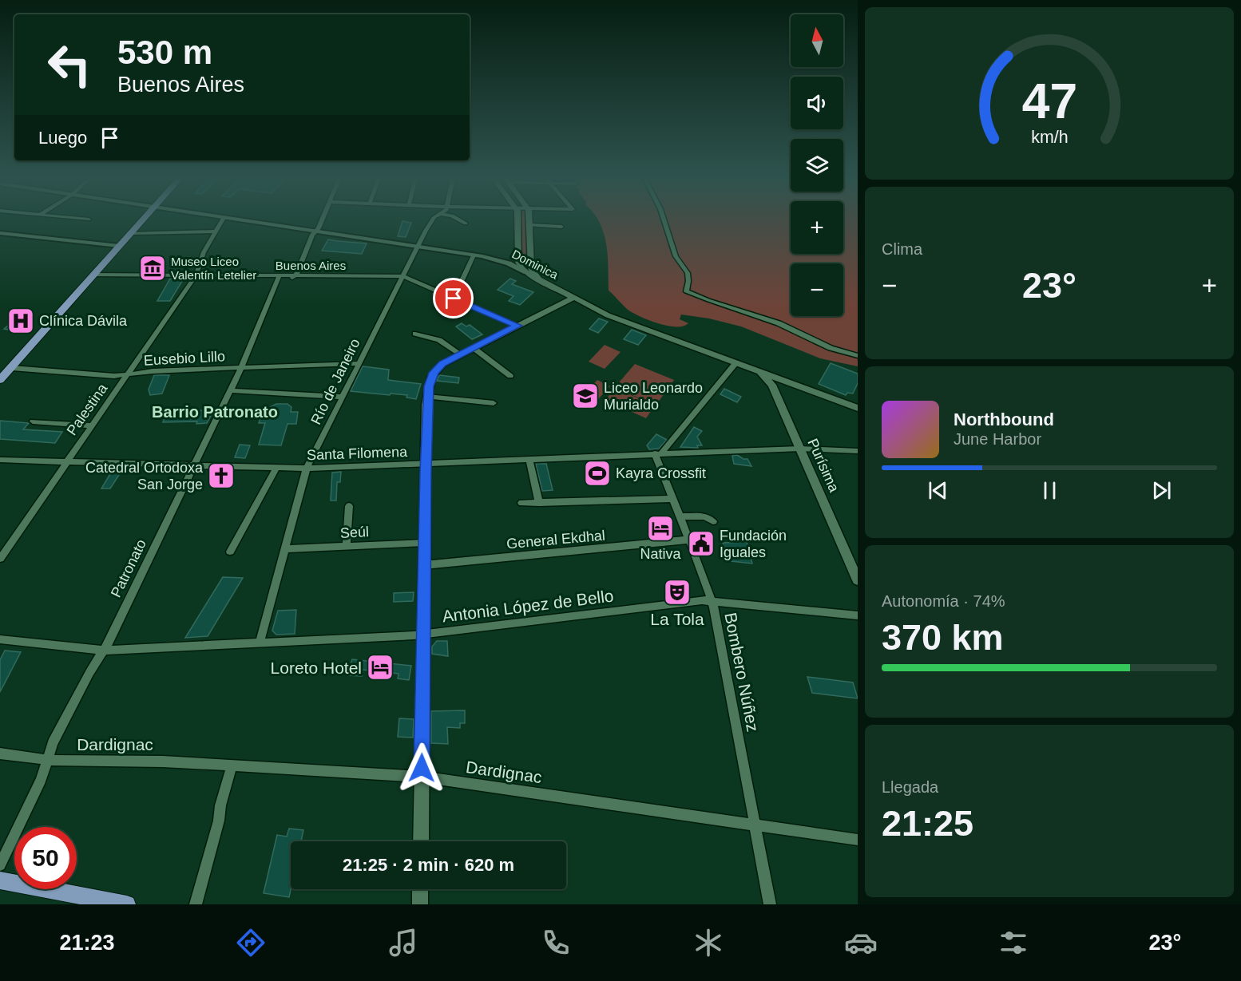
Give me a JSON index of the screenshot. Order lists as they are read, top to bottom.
{
  "streets": {
    "main road": ["Dominica", "Purísima"],
    "street": [
      "Buenos Aires",
      "Eusebio Lillo",
      "Río de Janeiro",
      "Palestina",
      "Santa Filomena",
      "Seúl",
      "General Ekdhal",
      "Patronato",
      "Antonia López de Bello",
      "Bombero Núñez",
      "Dardignac"
    ]
  },
  "crossings": [
    ["Dominica", "Río de Janeiro"],
    ["Dominica", "Purísima"],
    ["Buenos Aires", "Río de Janeiro"],
    ["Buenos Aires", "Palestina"],
    ["Buenos Aires", "Patronato"],
    ["Eusebio Lillo", "Río de Janeiro"],
    ["Eusebio Lillo", "Palestina"],
    ["Eusebio Lillo", "Patronato"],
    ["Río de Janeiro", "Santa Filomena"],
    ["Río de Janeiro", "Seúl"],
    ["Río de Janeiro", "Antonia López de Bello"],
    ["Palestina", "Santa Filomena"],
    ["Santa Filomena", "Purísima"],
    ["Santa Filomena", "Patronato"],
    ["Santa Filomena", "Bombero Núñez"],
    ["General Ekdhal", "Bombero Núñez"],
    ["Patronato", "Antonia López de Bello"],
    ["Patronato", "Dardignac"],
    ["Antonia López de Bello", "Bombero Núñez"],
    ["Bombero Núñez", "Dardignac"]
  ],
  "districts": ["Barrio Patronato"],
  "places": {
    "museum": ["Museo Liceo Valentín Letelier"],
    "hospital": ["Clínica Dávila"],
    "school or university": ["Liceo Leonardo Murialdo"],
    "sports": ["Kayra Crossfit"],
    "church": ["Catedral Ortodoxa San Jorge"],
    "hotel": ["Nativa", "Loreto Hotel"],
    "public building": ["Fundación Iguales"],
    "theatre": ["La Tola"]
  },
  "north": "top",
  "page": {
    "map_buttons": ["+", "−"],
    "turn": ["530 m", "Buenos Aires"],
    "then": "Luego",
    "tile": [
      "Clima",
      ["Autonomía · 74%", "370 km"],
      ["Llegada", "21:25"]
    ],
    "heat": ["−", "23°", "+"],
    "song": ["Northbound", "June Harbor"],
    "limit": "50",
    "trip": "21:25 · 2 min · 620 m",
    "tabs": ["21:23", "23°"],
    "gauge": ["47", "km/h"]
  }
}
